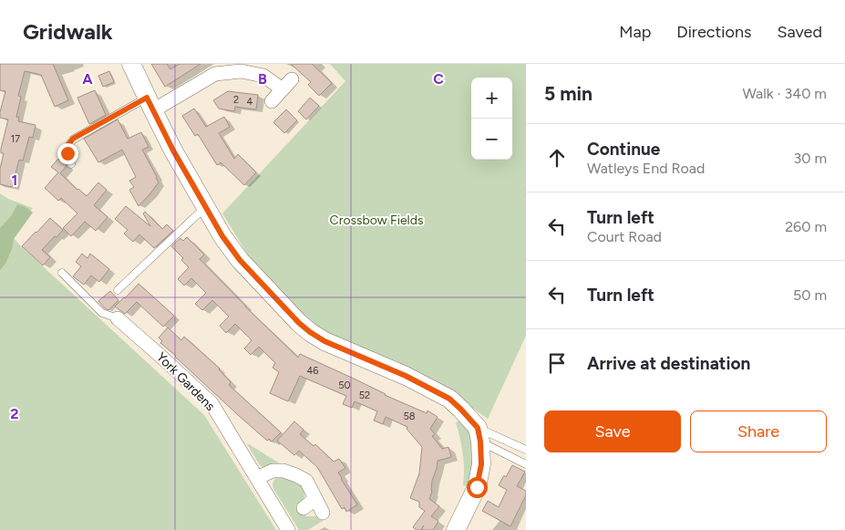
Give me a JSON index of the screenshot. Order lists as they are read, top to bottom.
{
  "streets": {
    "street": ["York Gardens"]
  },
  "parks": ["Crossbow Fields"],
  "house_numbers": [
    "2",
    "4",
    "17",
    "46",
    "50",
    "52",
    "58"
  ],
  "page": {
    "header": "Gridwalk",
    "nav": ["Map", "Directions", "Saved"],
    "heading": ["5 min", "Walk · 340 m"],
    "map_buttons": ["+", "−"],
    "list": [
      ["Continue", "Watleys End Road", "30 m"],
      ["Turn left", "Court Road", "260 m"],
      ["Turn left", "50 m"],
      "Arrive at destination"
    ],
    "buttons": ["Save", "Share"]
  },
  "grid": {
    "columns": ["A", "B", "C"],
    "rows": ["1", "2"]
  }
}
